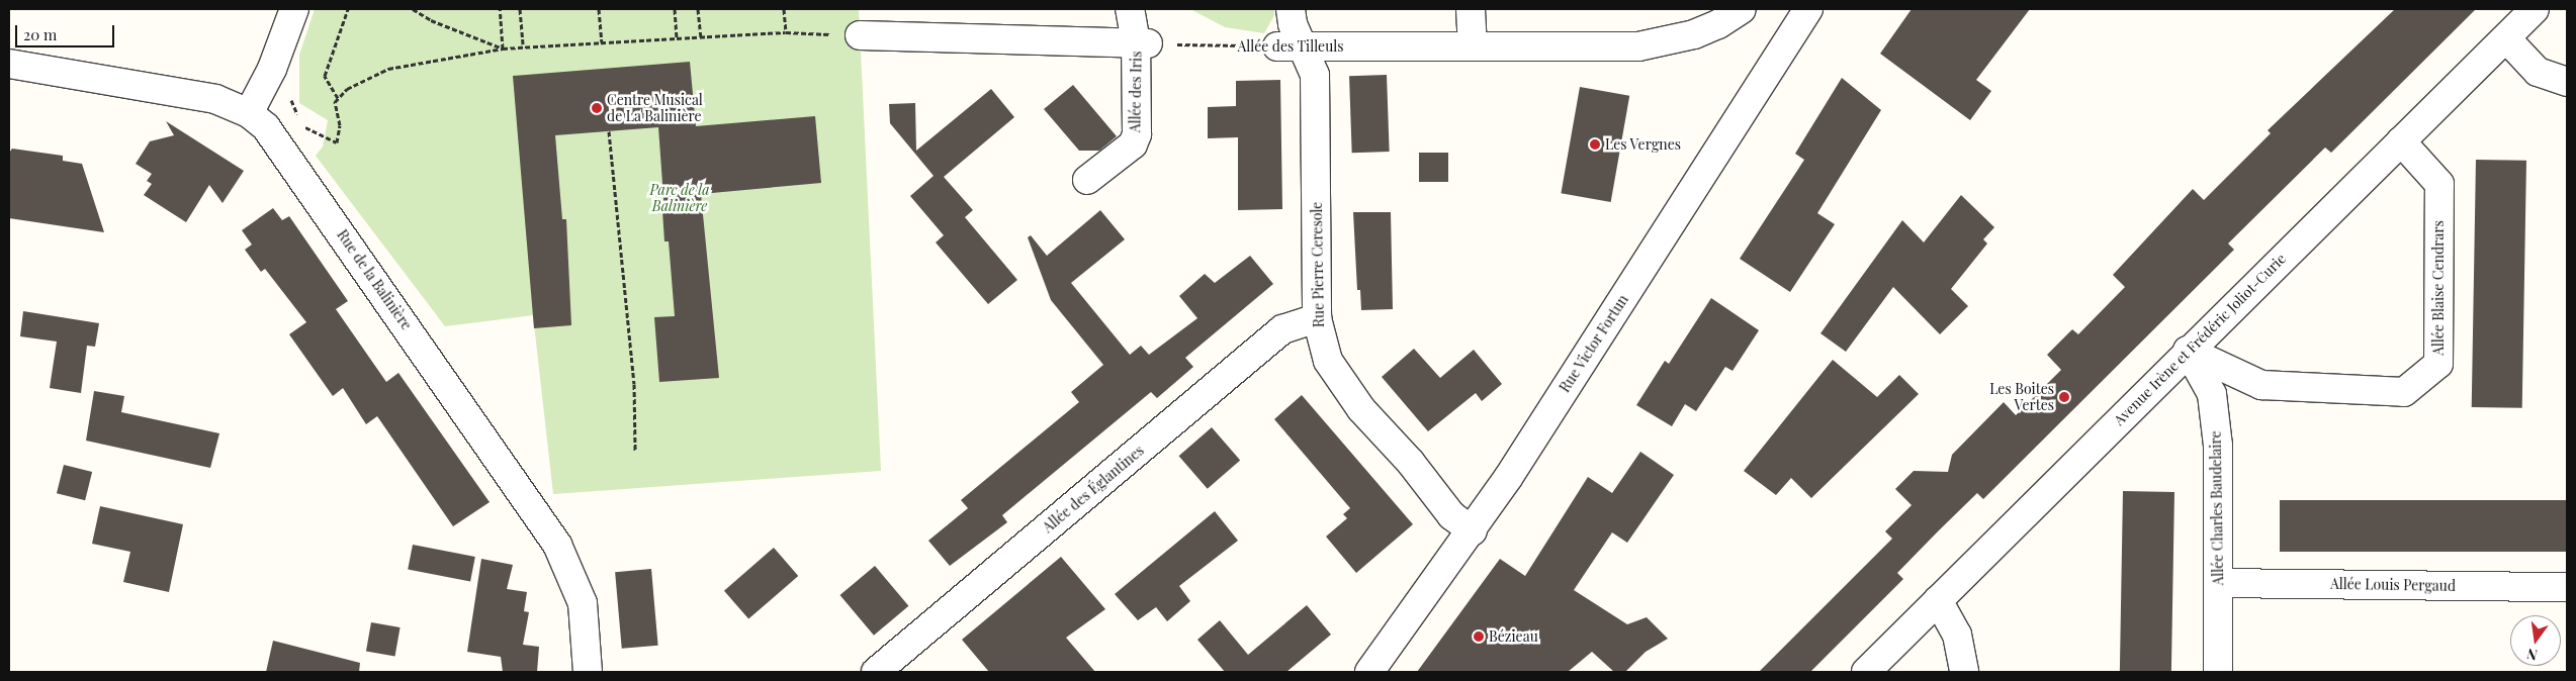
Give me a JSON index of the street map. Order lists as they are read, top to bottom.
{
  "streets": {
    "street": [
      "Allée des Tilleuls",
      "Allée des Iris",
      "Rue Pierre Ceresole",
      "Rue de la Balinière",
      "Allée Blaise Cendrars",
      "Avenue Irène et Frédéric Joliot-Curie",
      "Rue Victor Fortun",
      "Allée des Églantines",
      "Allée Charles Baudelaire",
      "Allée Louis Pergaud"
    ]
  },
  "crossings": [
    ["Allée des Tilleuls", "Allée des Iris"],
    ["Allée des Tilleuls", "Rue Pierre Ceresole"],
    ["Rue Pierre Ceresole", "Rue Victor Fortun"],
    ["Rue Pierre Ceresole", "Allée des Églantines"],
    ["Allée Blaise Cendrars", "Avenue Irène et Frédéric Joliot-Curie"],
    ["Allée Blaise Cendrars", "Allée Charles Baudelaire"],
    ["Avenue Irène et Frédéric Joliot-Curie", "Allée Charles Baudelaire"],
    ["Allée Charles Baudelaire", "Allée Louis Pergaud"]
  ],
  "parks": ["Parc de la Balinière"],
  "places": [
    "Centre Musical de La Balinière",
    "Les Vergnes",
    "Les Boites Vertes",
    "Bézieau"
  ],
  "scale_bar": "20 m",
  "north": "bottom"
}
